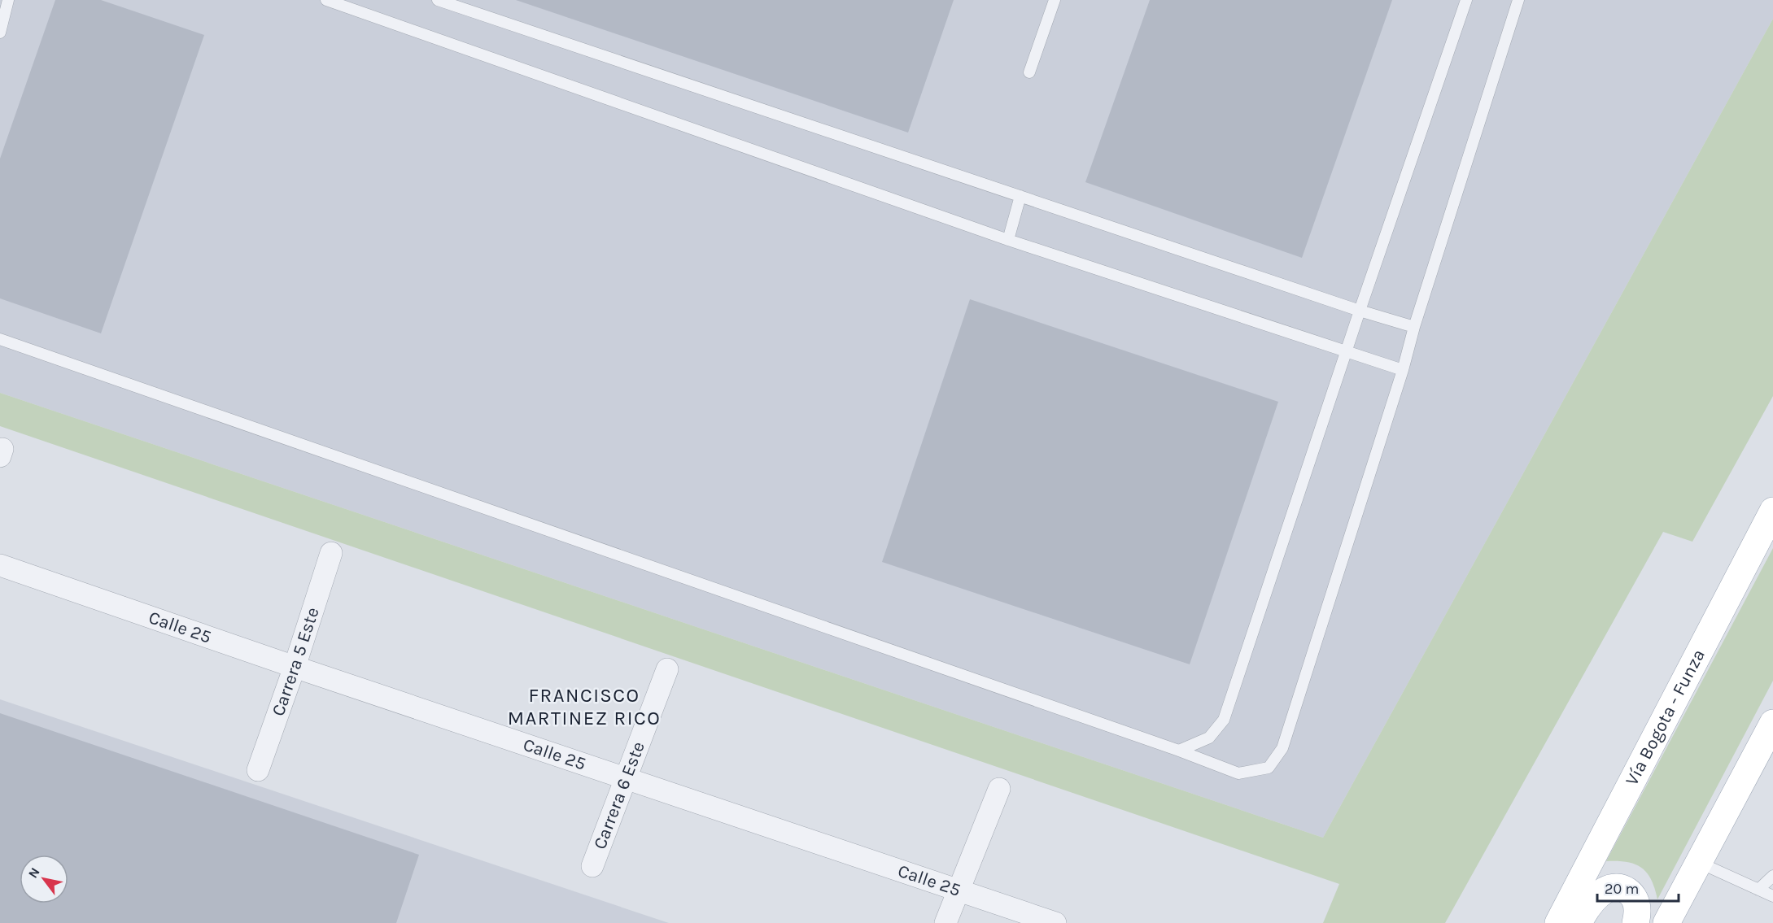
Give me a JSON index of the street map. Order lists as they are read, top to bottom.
{
  "streets": {
    "main road": ["Vía Bogota - Funza"],
    "street": ["Calle 25", "Carrera 5 Este", "Carrera 6 Este"]
  },
  "crossings": [
    ["Calle 25", "Carrera 5 Este"],
    ["Calle 25", "Carrera 6 Este"]
  ],
  "districts": ["FRANCISCO MARTINEZ RICO"],
  "scale_bar": "20 m",
  "north": "top left"
}
